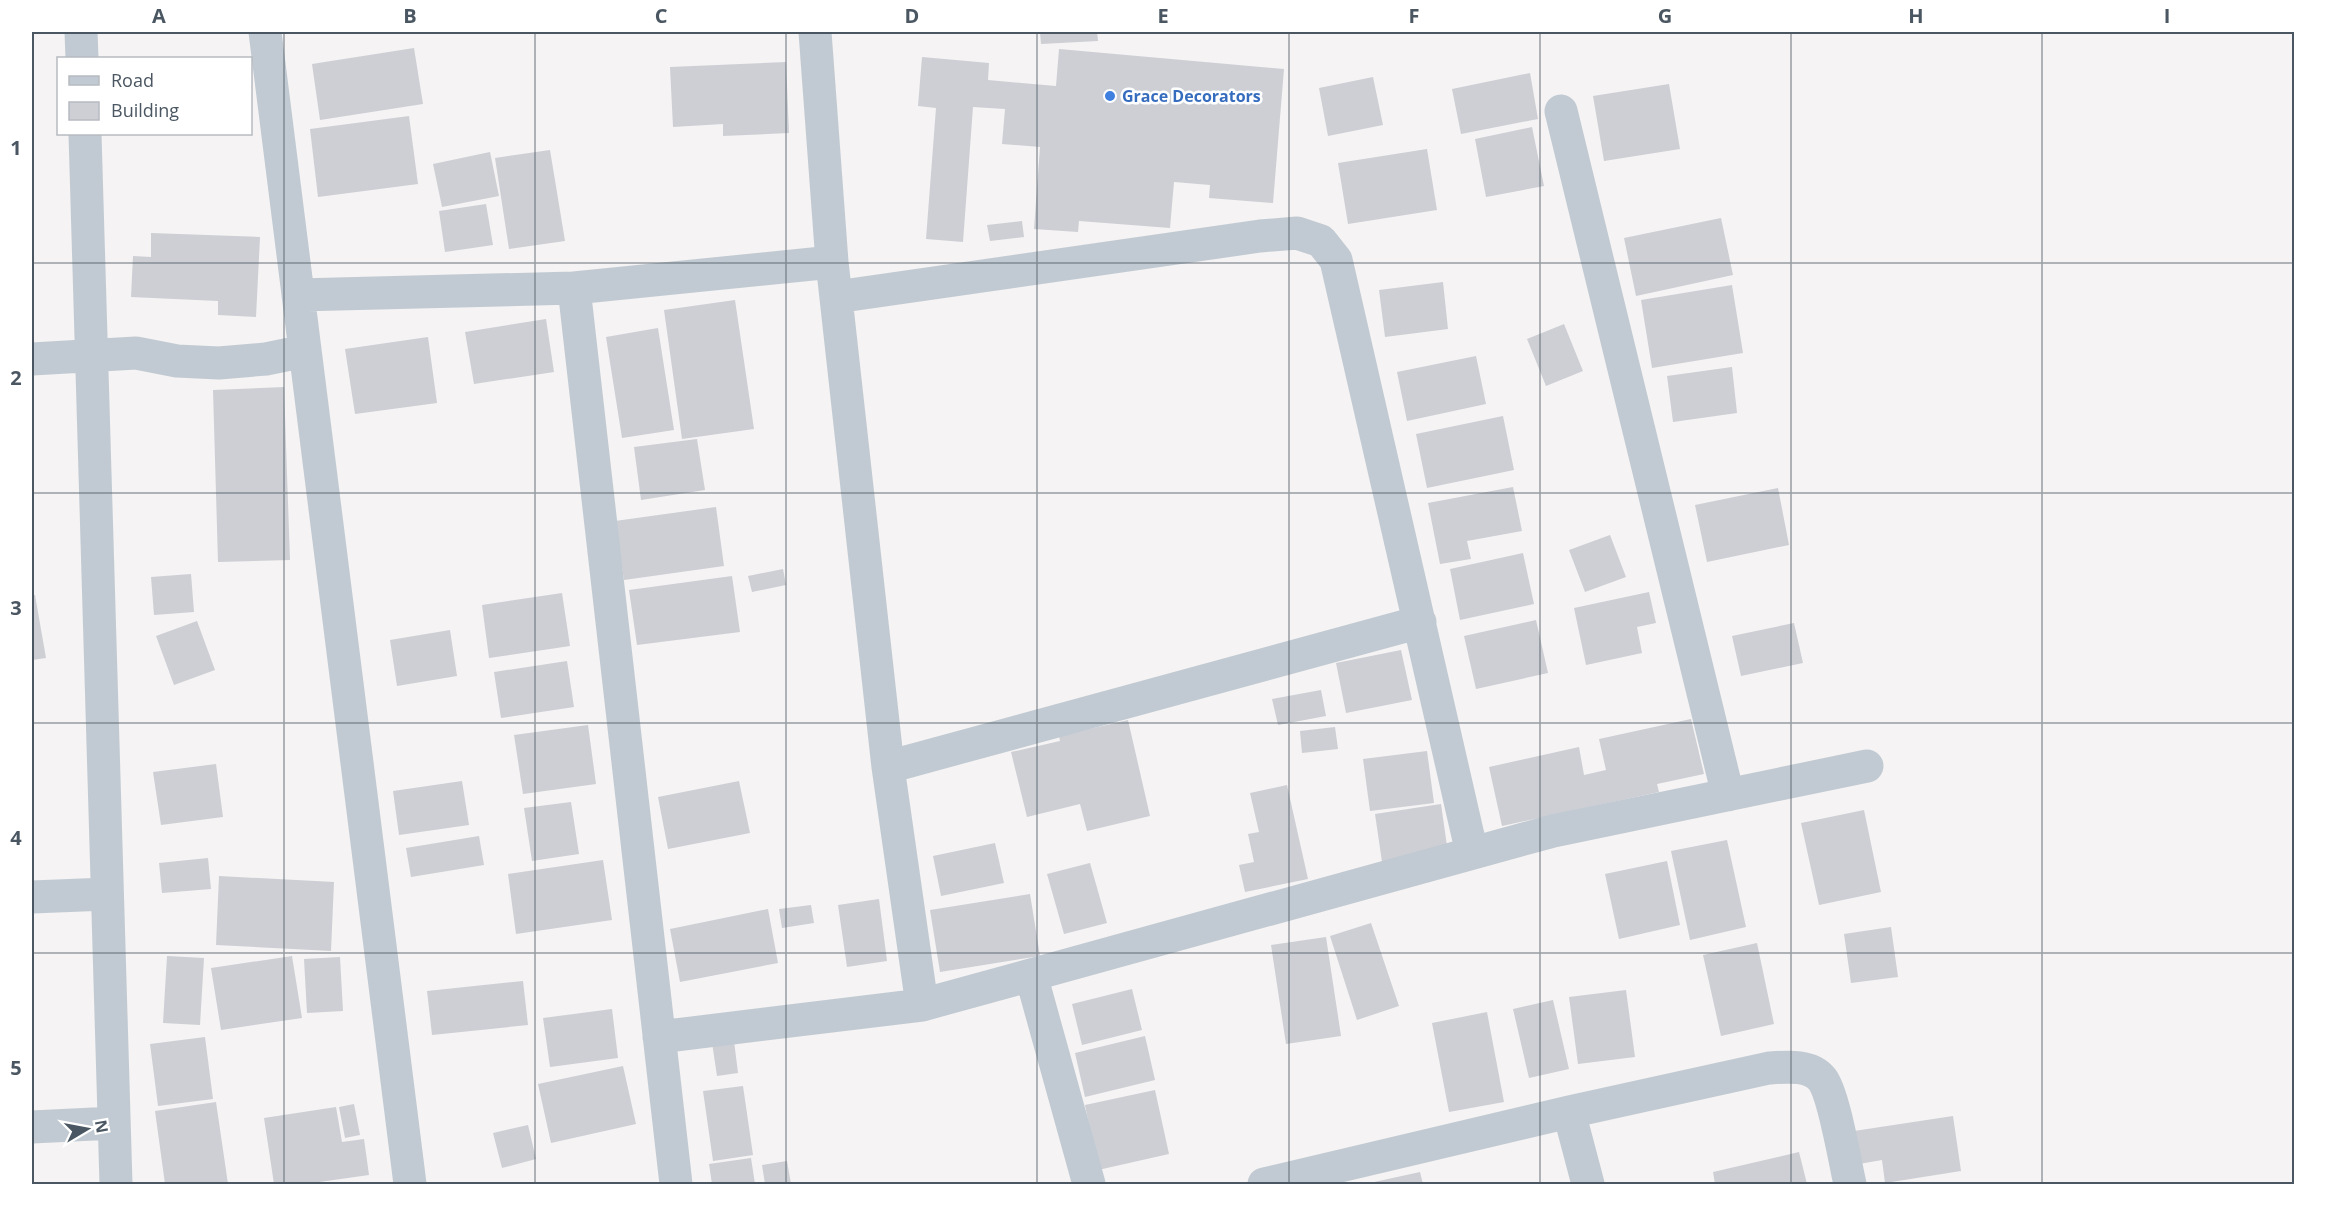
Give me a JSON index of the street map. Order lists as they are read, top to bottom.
{
  "places": ["Grace Decorators"],
  "legend": ["Road", "Building"],
  "north": "right",
  "grid": {
    "columns": [
      "A",
      "B",
      "C",
      "D",
      "E",
      "F",
      "G",
      "H",
      "I"
    ],
    "rows": [
      "1",
      "2",
      "3",
      "4",
      "5"
    ]
  }
}
